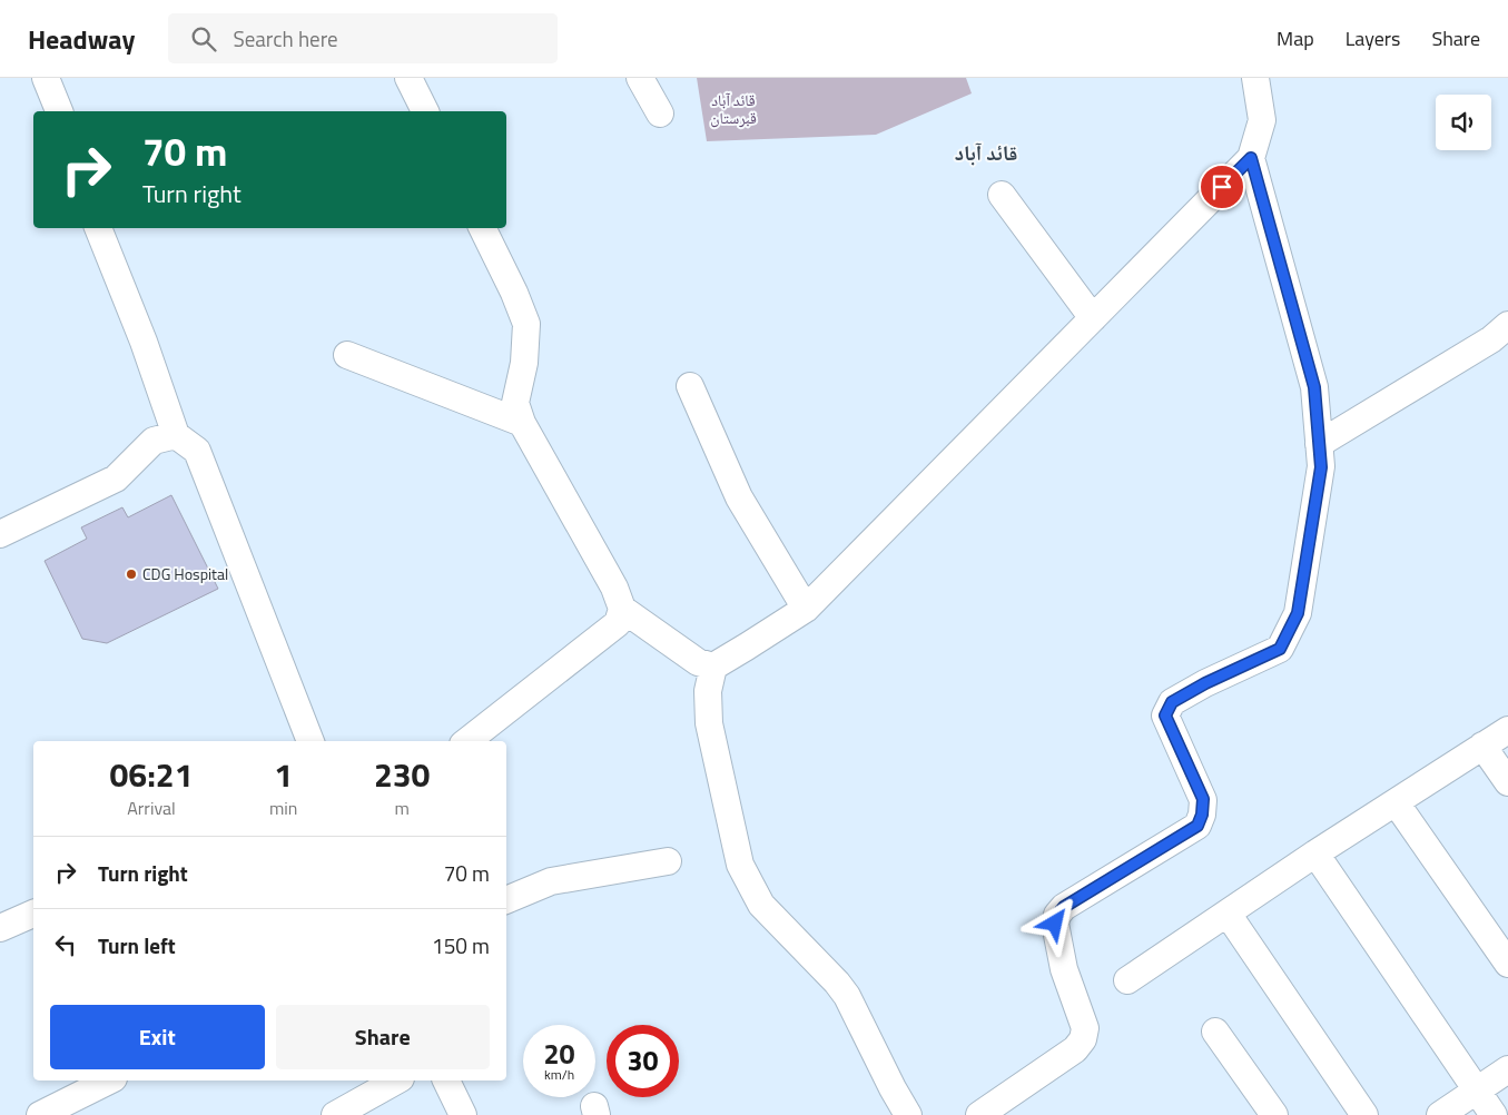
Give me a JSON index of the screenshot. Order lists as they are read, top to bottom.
{
  "districts": ["قائد آباد"],
  "parks": ["قائد آباد قبرستان"],
  "places": ["CDG Hospital"],
  "page": {
    "header": "Headway",
    "search": "Search here",
    "nav": ["Map", "Layers", "Share"],
    "turn": ["70 m", "Turn right"],
    "eta": [
      "06:21",
      "Arrival",
      "1",
      "min",
      "230",
      "m"
    ],
    "list": [
      {
        "name": "Turn right",
        "value": "70 m"
      },
      {
        "name": "Turn left",
        "value": "150 m"
      }
    ],
    "buttons": ["Exit", "Share"],
    "speed": "20 km/h",
    "limit": "30"
  }
}
